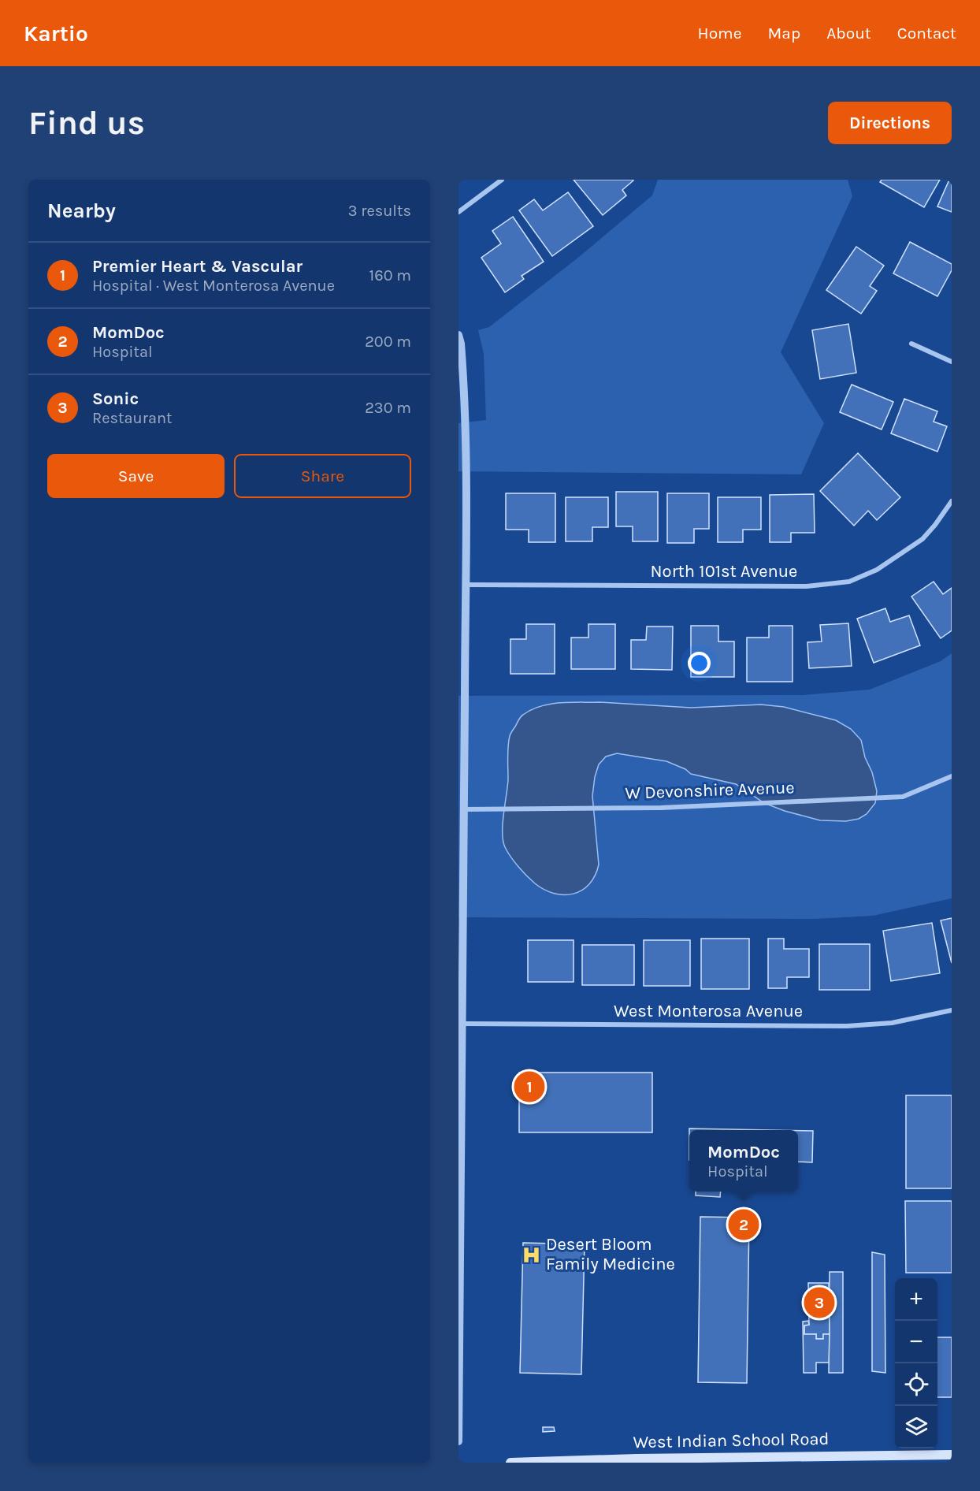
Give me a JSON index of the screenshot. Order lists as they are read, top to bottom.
{
  "streets": {
    "main road": ["West Indian School Road"],
    "street": ["North 101st Avenue", "W Devonshire Avenue", "West Monterosa Avenue"]
  },
  "places": {
    "hospital": ["Desert Bloom Family Medicine"]
  },
  "page": {
    "header": "Kartio",
    "nav": [
      "Home",
      "Map",
      "About",
      "Contact"
    ],
    "buttons": [
      "Directions",
      ["Save", "Share"]
    ],
    "title": "Find us",
    "heading": ["Nearby", "3 results"],
    "list": [
      {
        "mark": "1",
        "name": "Premier Heart & Vascular",
        "note": "Hospital · West Monterosa Avenue",
        "value": "160 m"
      },
      {
        "mark": "2",
        "name": "MomDoc",
        "note": "Hospital",
        "value": "200 m"
      },
      {
        "mark": "3",
        "name": "Sonic",
        "note": "Restaurant",
        "value": "230 m"
      }
    ],
    "pins": ["1", "2", "3"],
    "popup": ["MomDoc", "Hospital"],
    "map_buttons": ["+", "−"]
  }
}
